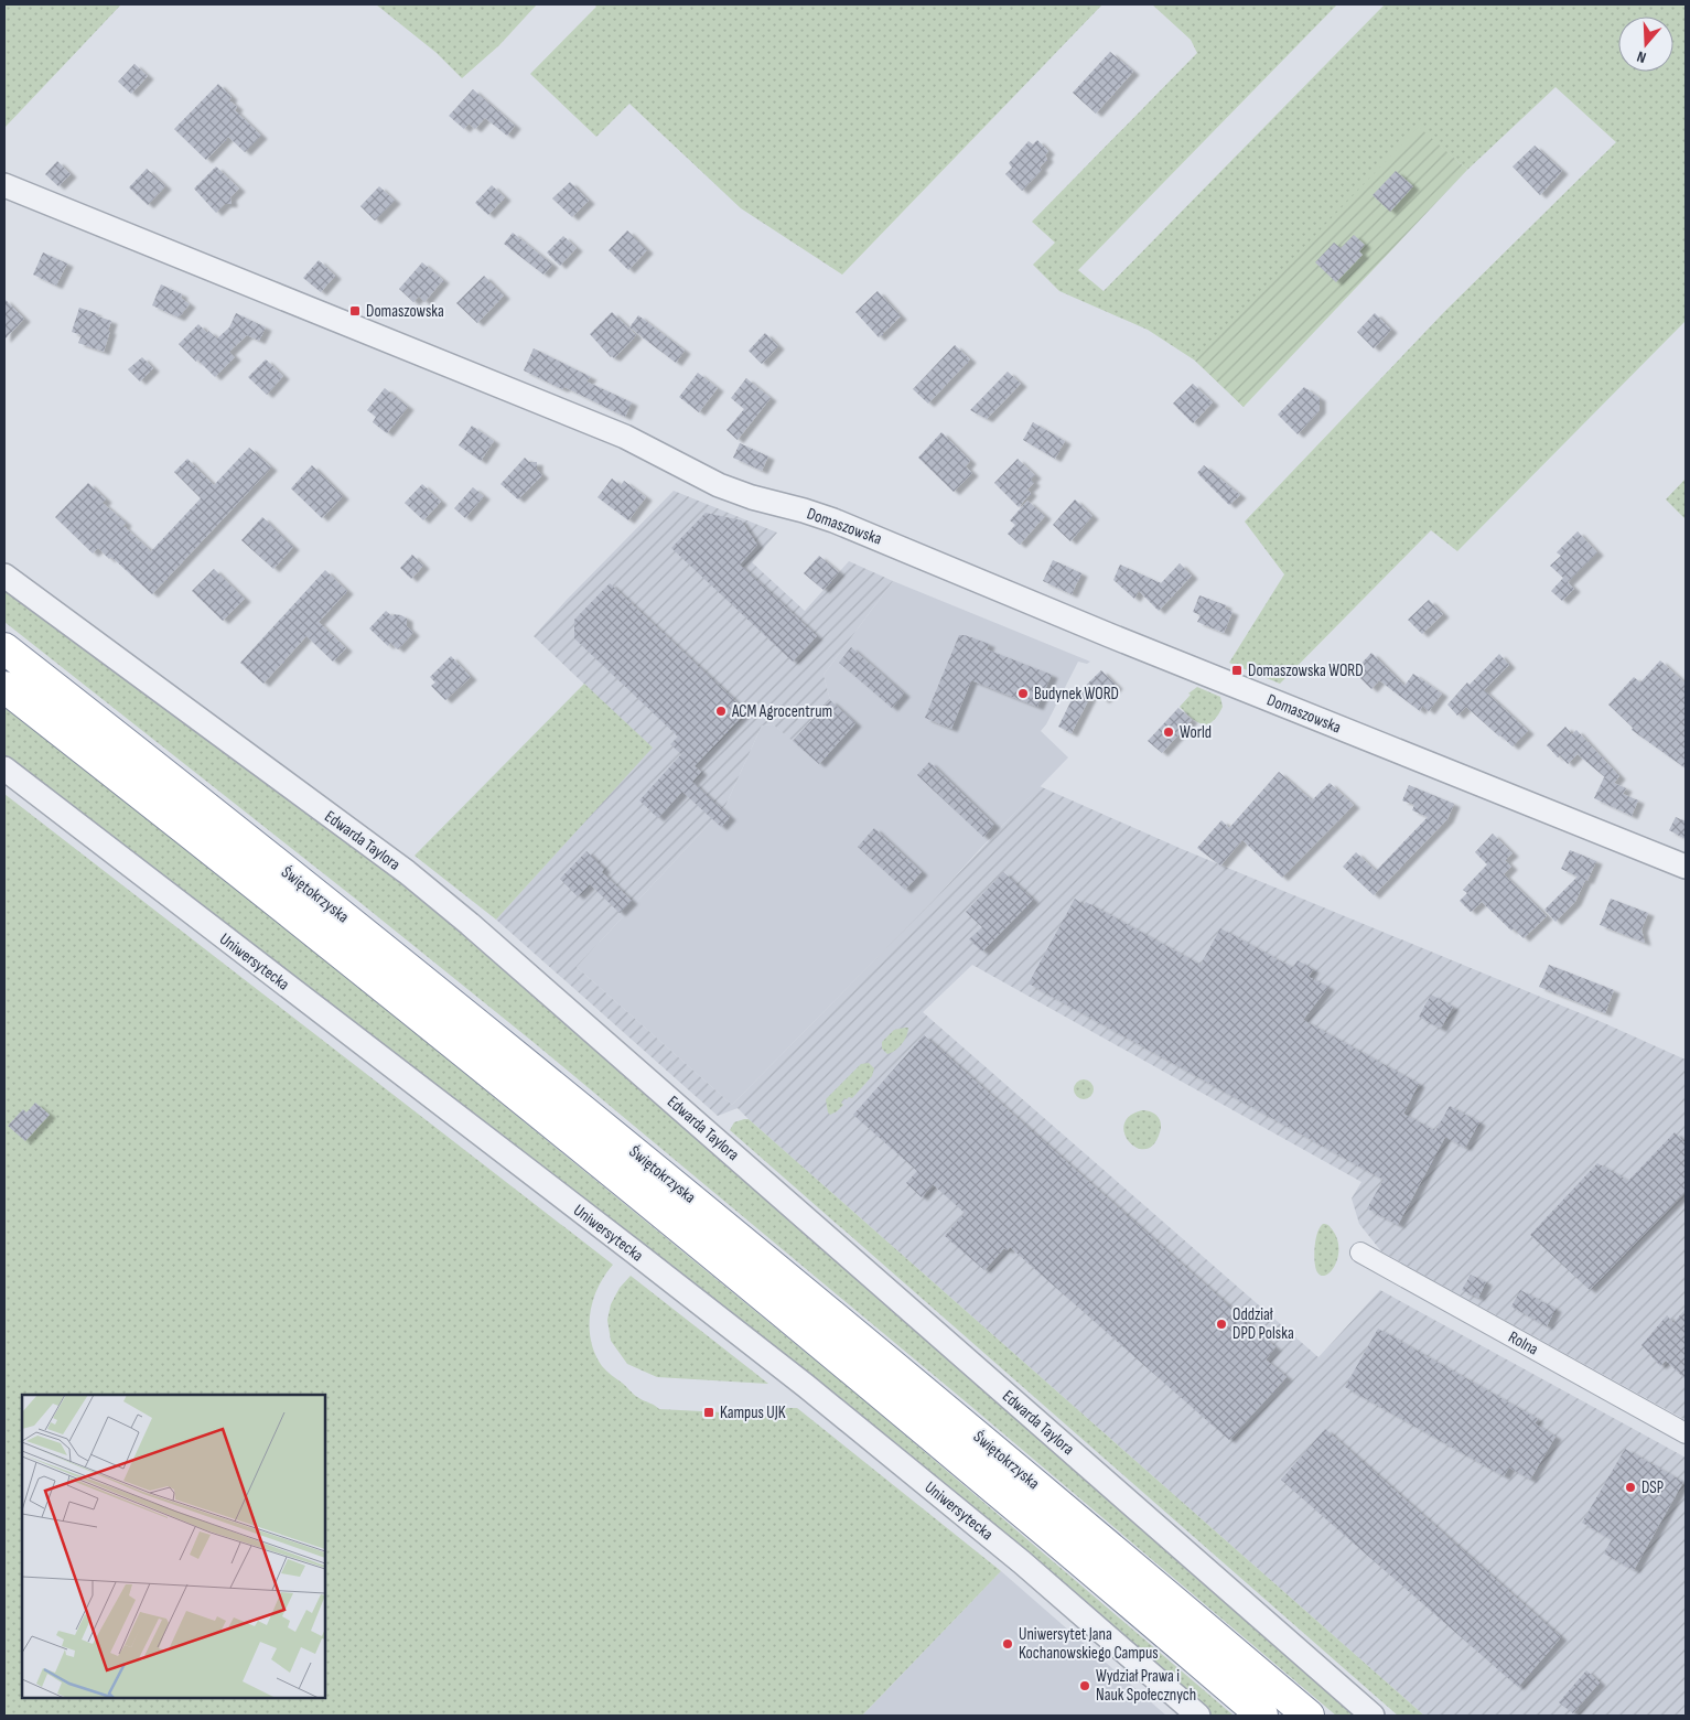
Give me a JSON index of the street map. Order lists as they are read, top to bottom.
{
  "streets": {
    "highway": ["Świętokrzyska"],
    "street": [
      "Domaszowska",
      "Edwarda Taylora",
      "Uniwersytecka",
      "Rolna"
    ]
  },
  "places": {
    "transit": ["Domaszowska", "Domaszowska WORD", "Kampus UJK"],
    "other": [
      "Budynek WORD",
      "ACM Agrocentrum",
      "World",
      "Oddział DPD Polska",
      "DSP",
      "Uniwersytet Jana Kochanowskiego Campus",
      "Wydział Prawa i Nauk Społecznych"
    ]
  },
  "north": "bottom"
}
